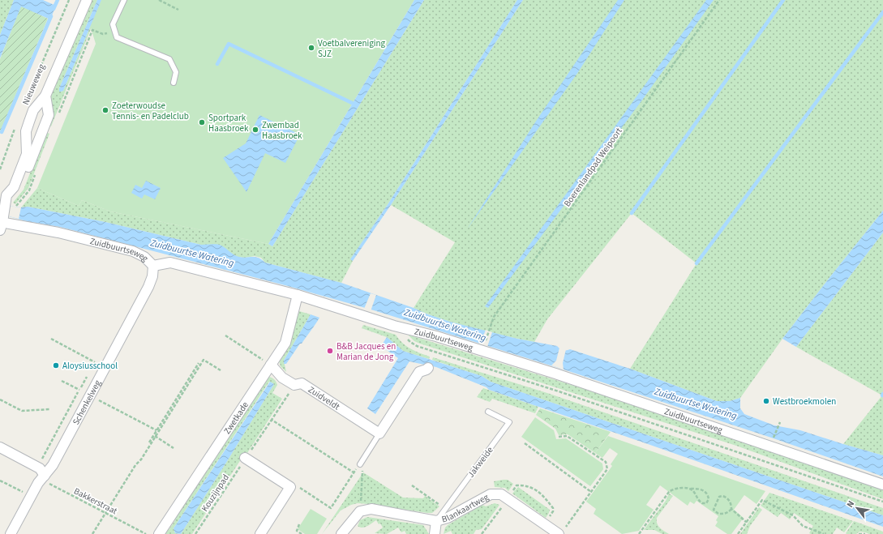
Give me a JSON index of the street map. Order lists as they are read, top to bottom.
{
  "streets": {
    "street": [
      "Nieuweweg",
      "Zuidbuurtseweg",
      "Zuidveldt",
      "Schenkelweg",
      "Zwetkade",
      "Blankaartweg"
    ],
    "lane": ["Jakweide"],
    "path": ["Boerenlandpad Weipoort", "Kouzijnpad", "Bakkerstraat"]
  },
  "crossings": [
    ["Nieuweweg", "Zuidbuurtseweg"],
    ["Zuidbuurtseweg", "Schenkelweg"],
    ["Zuidbuurtseweg", "Zwetkade"],
    ["Zuidveldt", "Zwetkade"],
    ["Zuidveldt", "Kouzijnpad"],
    ["Schenkelweg", "Bakkerstraat"],
    ["Jakweide", "Blankaartweg"]
  ],
  "water": ["Zuidbuurtse Watering"],
  "places": [
    "Voetbalvereniging SJZ",
    "Zoeterwoudse Tennis- en Padelclub",
    "Sportpark Haasbroek",
    "Zwembad Haasbroek",
    "B&B Jacques en Marian de Jong",
    "Aloysiusschool",
    "Westbroekmolen"
  ],
  "north": "top left"
}
